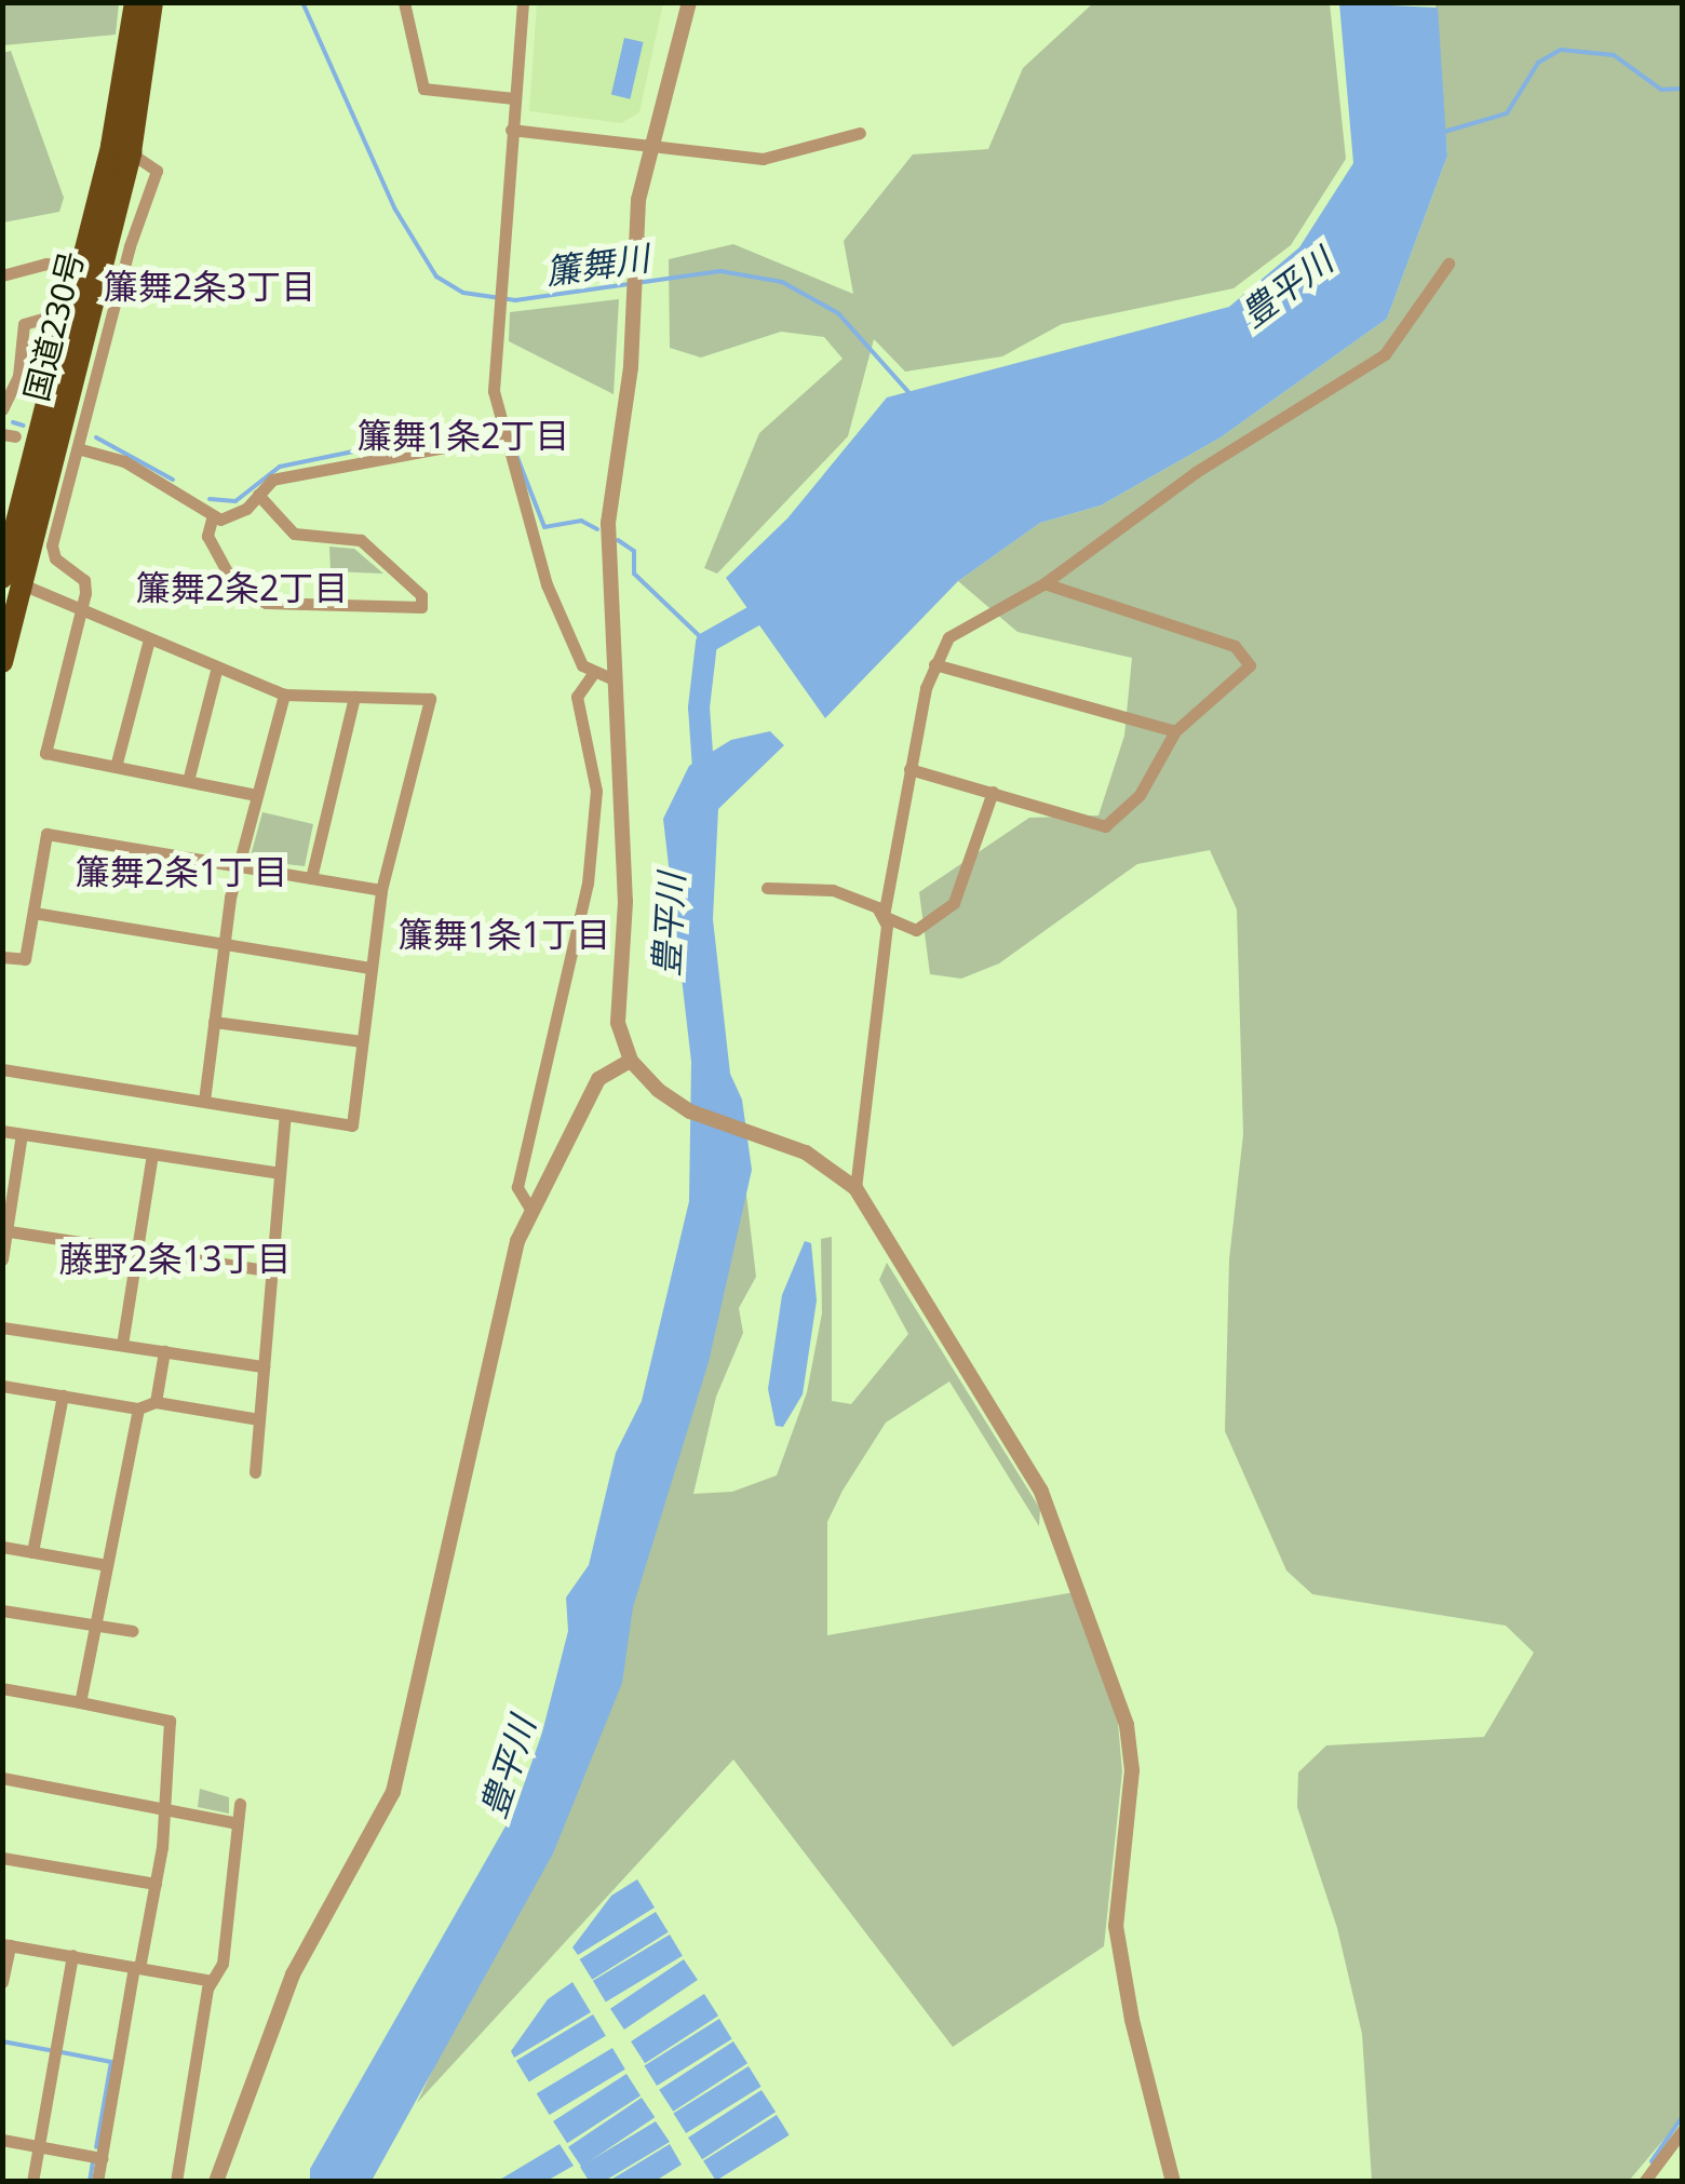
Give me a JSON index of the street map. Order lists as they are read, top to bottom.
{
  "streets": {
    "highway": ["国道230号"]
  },
  "districts": [
    "簾舞2条3丁目",
    "簾舞1条2丁目",
    "簾舞2条2丁目",
    "簾舞2条1丁目",
    "簾舞1条1丁目",
    "藤野2条13丁目"
  ],
  "water": ["簾舞川", "豊平川"]
}
